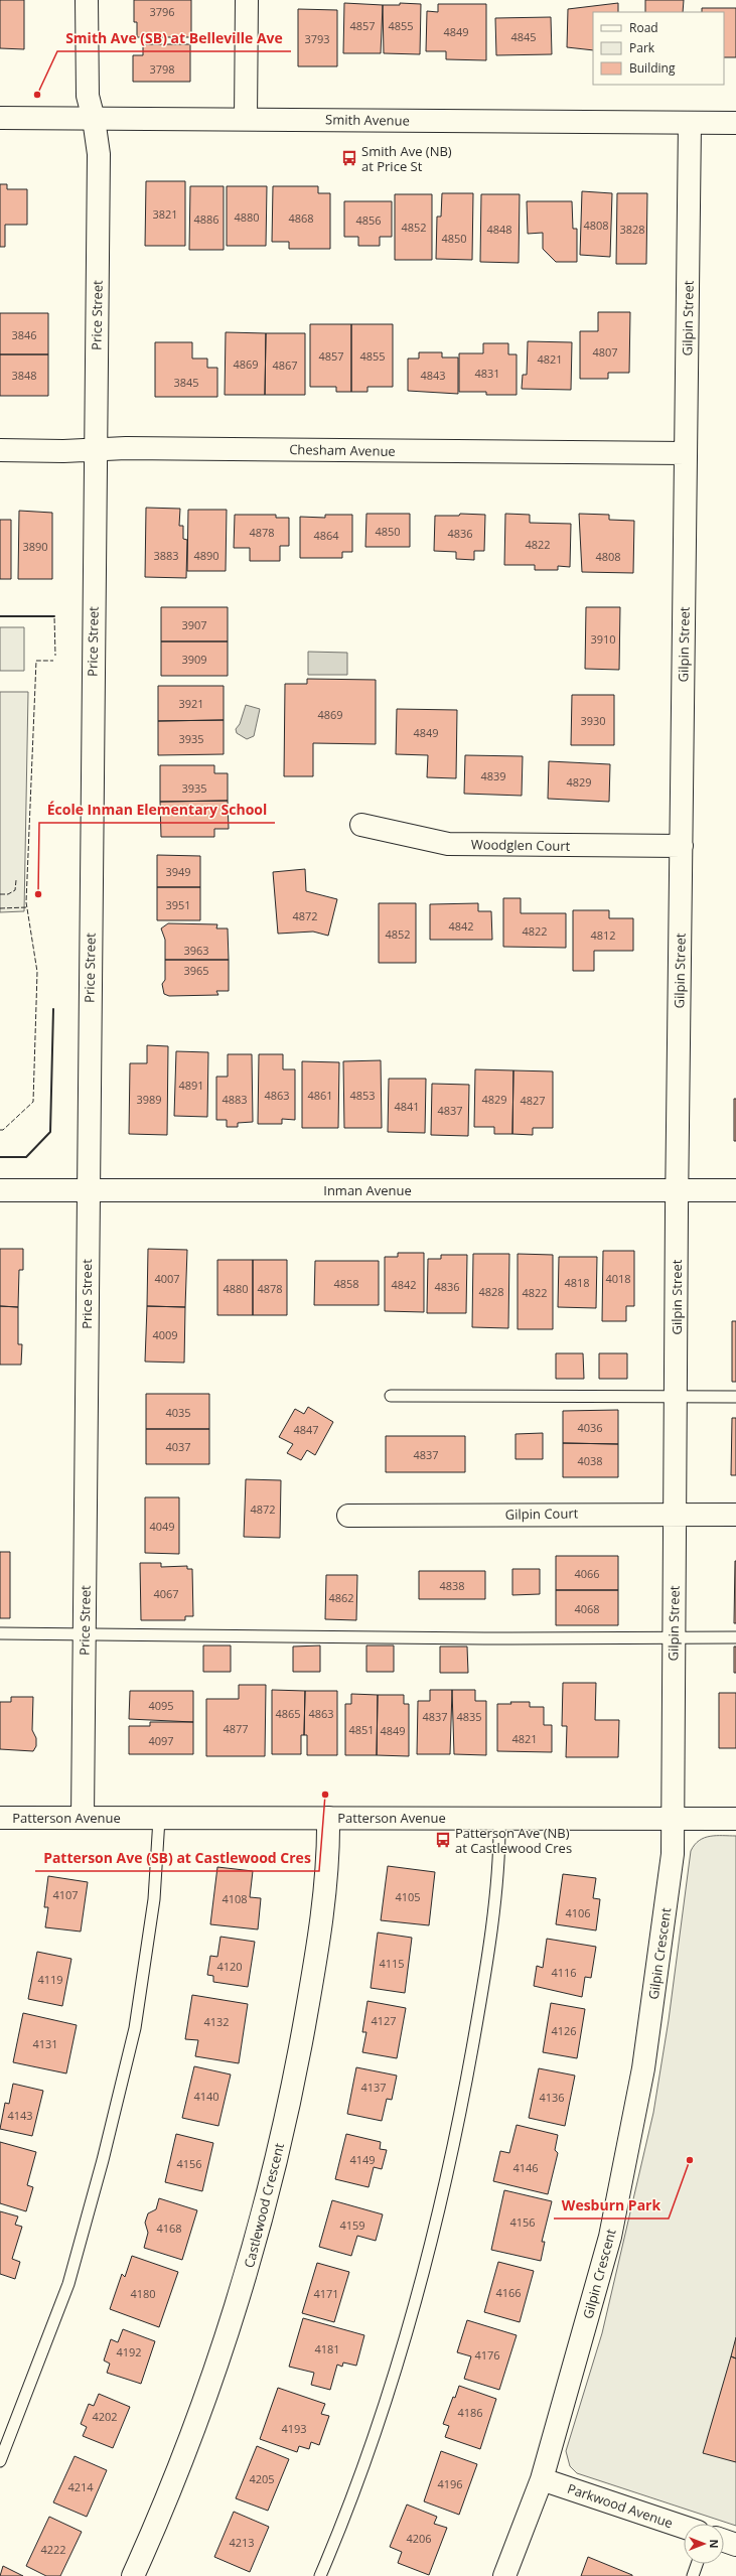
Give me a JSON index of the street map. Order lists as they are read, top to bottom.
{
  "streets": {
    "street": [
      "Smith Avenue",
      "Price Street",
      "Gilpin Street",
      "Chesham Avenue",
      "Woodglen Court",
      "Inman Avenue",
      "Gilpin Court",
      "Patterson Avenue",
      "Gilpin Crescent",
      "Castlewood Crescent",
      "Parkwood Avenue"
    ]
  },
  "crossings": [
    ["Smith Avenue", "Price Street"],
    ["Smith Avenue", "Gilpin Street"],
    ["Price Street", "Chesham Avenue"],
    ["Price Street", "Inman Avenue"],
    ["Price Street", "Patterson Avenue"],
    ["Gilpin Street", "Chesham Avenue"],
    ["Gilpin Street", "Woodglen Court"],
    ["Gilpin Street", "Inman Avenue"],
    ["Gilpin Street", "Gilpin Court"],
    ["Gilpin Street", "Patterson Avenue"],
    ["Gilpin Street", "Gilpin Crescent"],
    ["Patterson Avenue", "Gilpin Crescent"],
    ["Patterson Avenue", "Castlewood Crescent"],
    ["Gilpin Crescent", "Parkwood Avenue"]
  ],
  "places": {
    "other": [
      "Smith Ave (SB) at Belleville Ave",
      "École Inman Elementary School",
      "Patterson Ave (SB) at Castlewood Cres",
      "Wesburn Park"
    ],
    "bus stop": ["Smith Ave (NB) at Price St", "Patterson Ave (NB) at Castlewood Cres"]
  },
  "house_numbers": [
    "3796",
    "4857",
    "4855",
    "4849",
    "4845",
    "3793",
    "3798",
    "3821",
    "4880",
    "4868",
    "4886",
    "4856",
    "4808",
    "4852",
    "4848",
    "3828",
    "4850",
    "3846",
    "4807",
    "4857",
    "4855",
    "4821",
    "4869",
    "4867",
    "4831",
    "3848",
    "4843",
    "3845",
    "4850",
    "4878",
    "4836",
    "4864",
    "4822",
    "3890",
    "3883",
    "4890",
    "4808",
    "3907",
    "3910",
    "3909",
    "3921",
    "4869",
    "3930",
    "4849",
    "3935",
    "4839",
    "4829",
    "3935",
    "3949",
    "3951",
    "4872",
    "4842",
    "4822",
    "4852",
    "4812",
    "3963",
    "3965",
    "4891",
    "4863",
    "4861",
    "4853",
    "3989",
    "4883",
    "4829",
    "4827",
    "4841",
    "4837",
    "4007",
    "4018",
    "4818",
    "4858",
    "4842",
    "4836",
    "4880",
    "4878",
    "4828",
    "4822",
    "4009",
    "4035",
    "4036",
    "4847",
    "4037",
    "4837",
    "4038",
    "4872",
    "4049",
    "4066",
    "4838",
    "4067",
    "4862",
    "4068",
    "4095",
    "4865",
    "4863",
    "4837",
    "4835",
    "4877",
    "4851",
    "4849",
    "4821",
    "4097",
    "4107",
    "4105",
    "4108",
    "4106",
    "4115",
    "4120",
    "4116",
    "4119",
    "4127",
    "4132",
    "4126",
    "4131",
    "4137",
    "4140",
    "4136",
    "4143",
    "4149",
    "4156",
    "4146",
    "4156",
    "4159",
    "4168",
    "4166",
    "4180",
    "4171",
    "4181",
    "4192",
    "4176",
    "4186",
    "4202",
    "4193",
    "4205",
    "4196",
    "4214",
    "4206",
    "4213",
    "4222"
  ],
  "legend": ["Road", "Park", "Building"],
  "north": "right"
}
